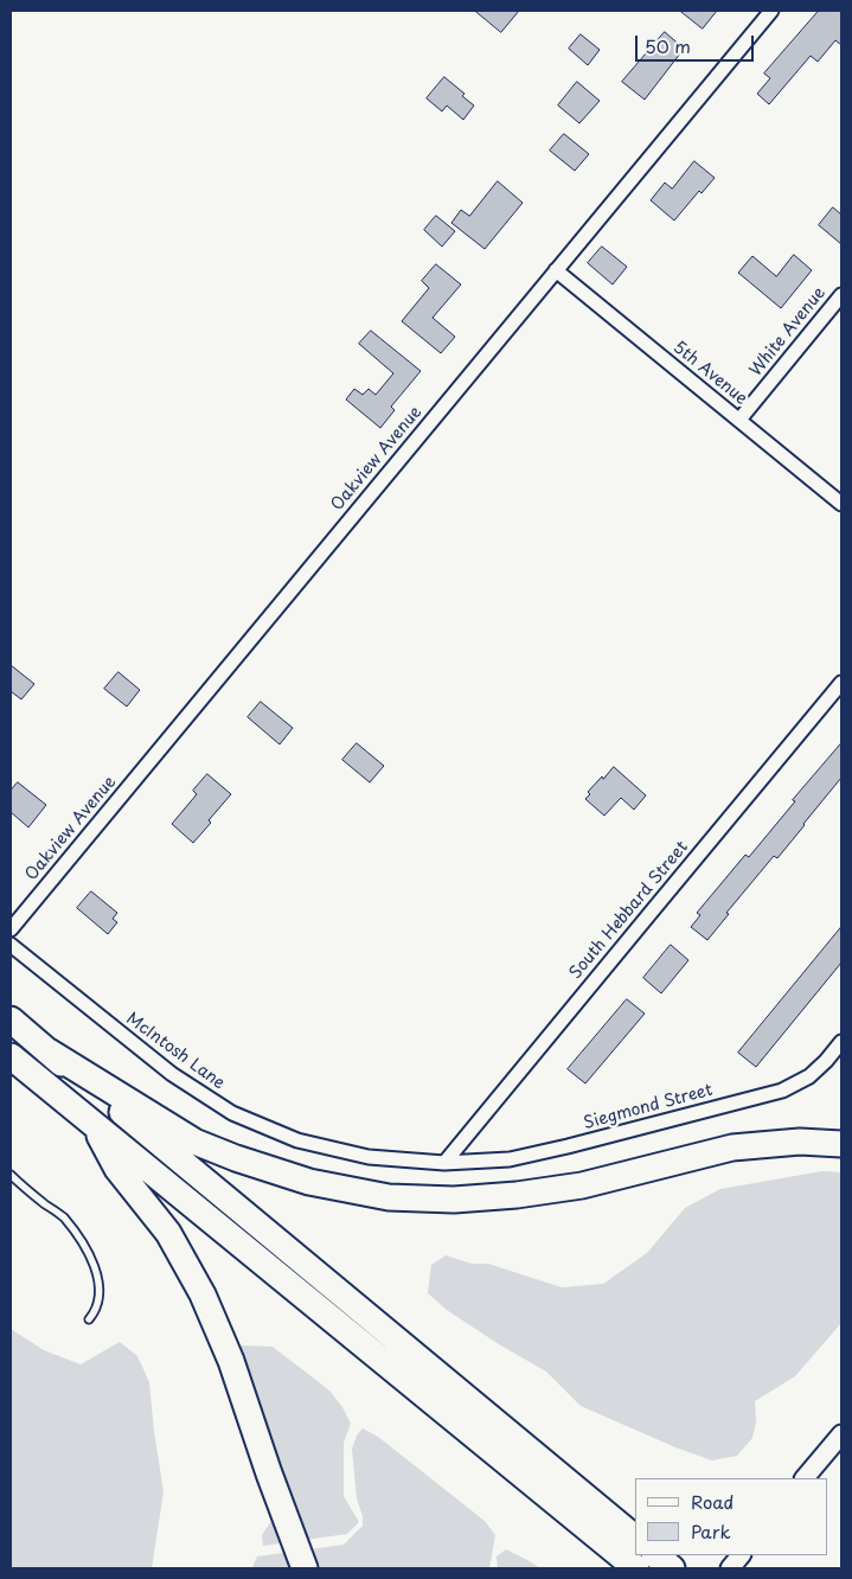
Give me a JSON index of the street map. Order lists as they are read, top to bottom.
{
  "streets": {
    "street": [
      "White Avenue",
      "5th Avenue",
      "Oakview Avenue",
      "South Hebbard Street",
      "McIntosh Lane",
      "Siegmond Street"
    ]
  },
  "crossings": [
    ["White Avenue", "5th Avenue"],
    ["5th Avenue", "Oakview Avenue"],
    ["South Hebbard Street", "McIntosh Lane"],
    ["South Hebbard Street", "Siegmond Street"],
    ["McIntosh Lane", "Siegmond Street"]
  ],
  "legend": ["Road", "Park"],
  "scale_bar": "50 m"
}
